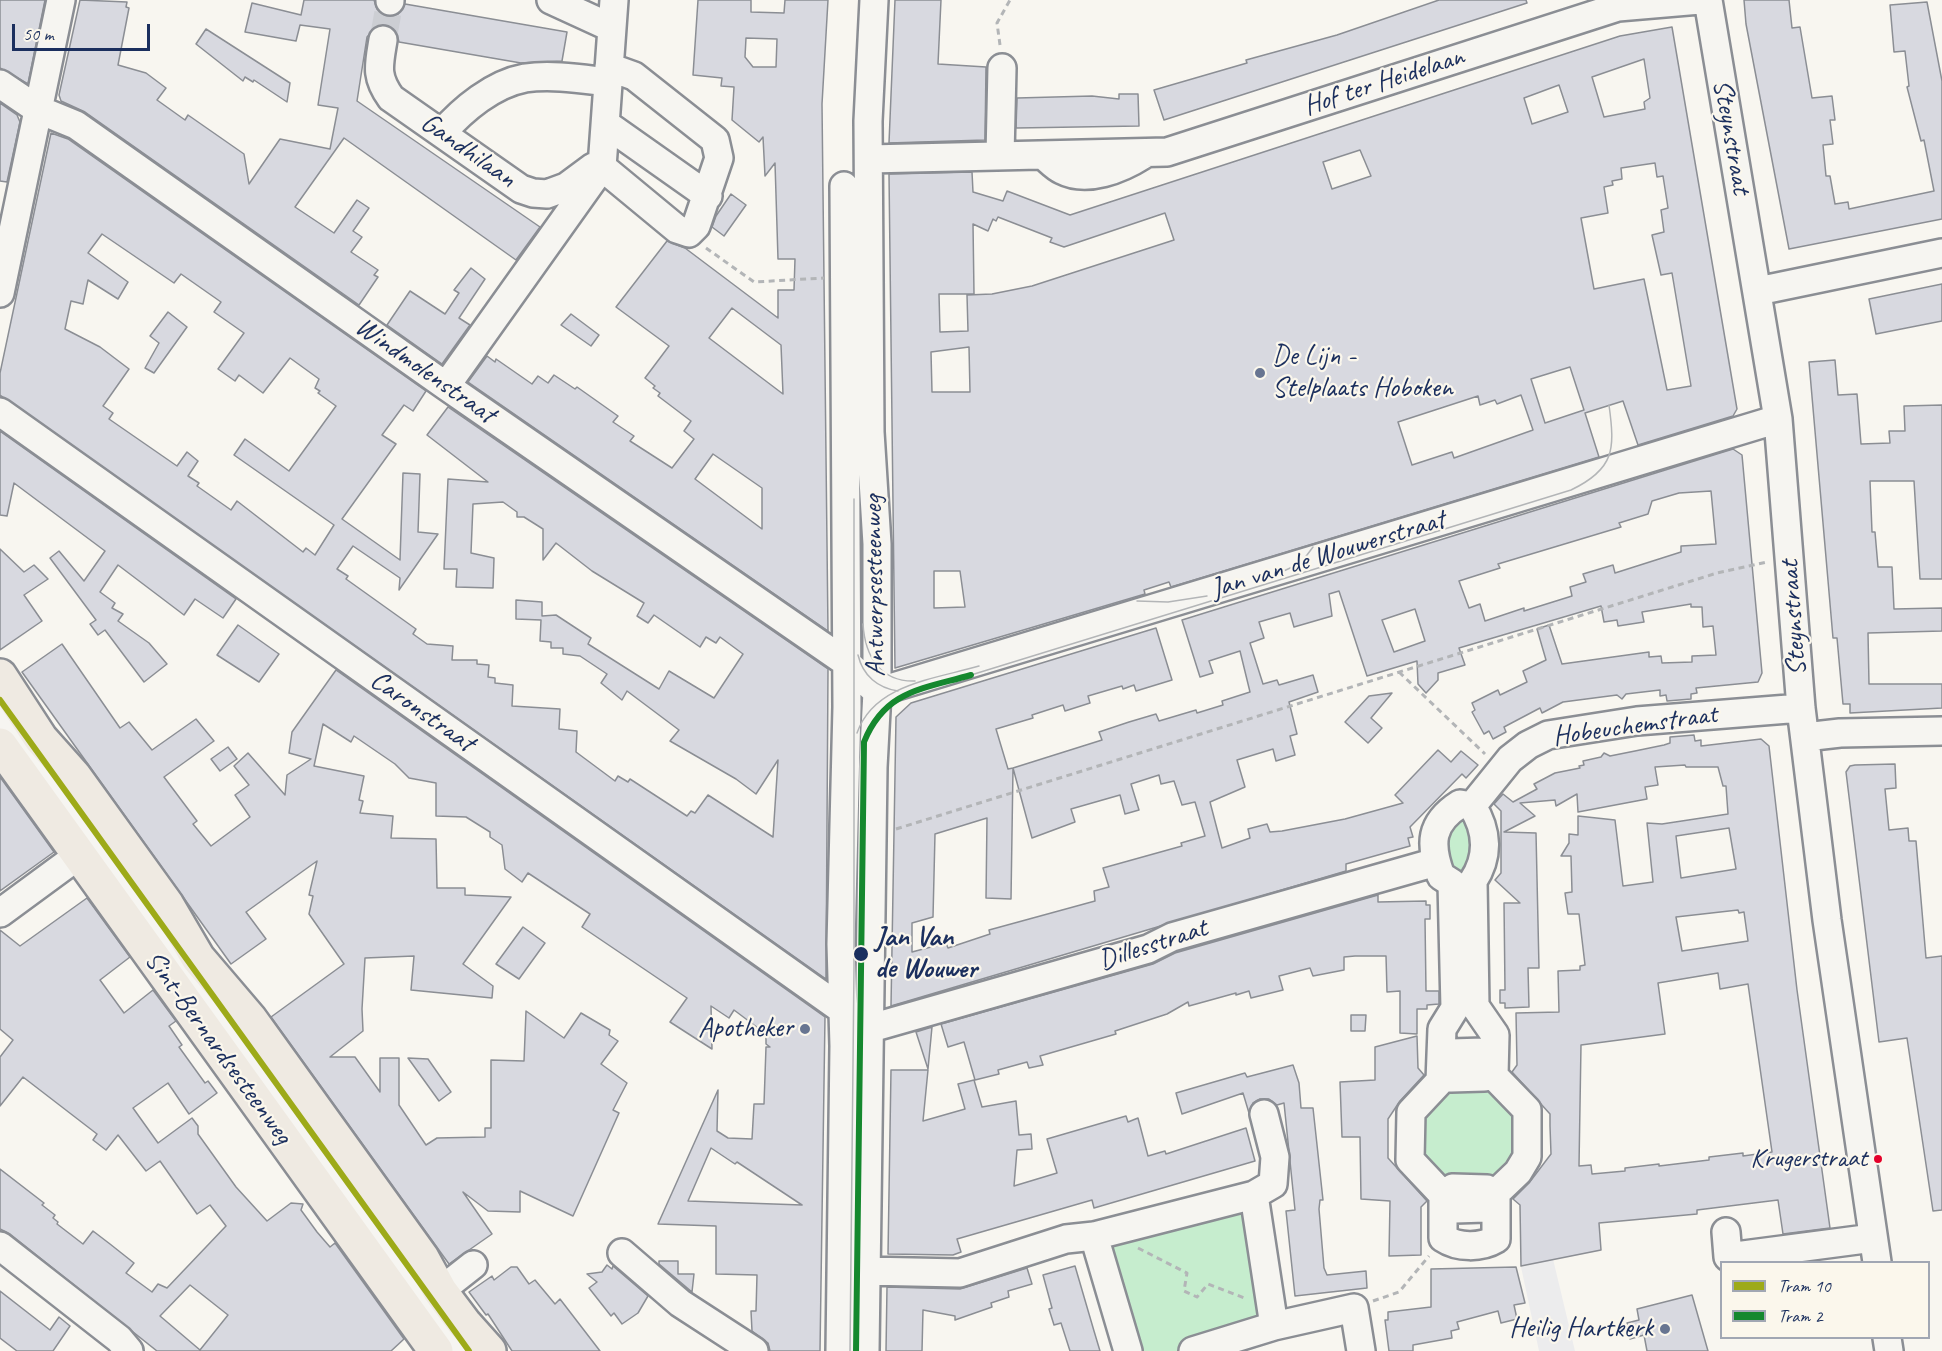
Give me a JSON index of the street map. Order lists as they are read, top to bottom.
{
  "streets": {
    "main road": ["Sint-Bernardsesteenweg"],
    "street": [
      "Hof ter Heidelaan",
      "Steynstraat",
      "Gandhilaan",
      "Windmolenstraat",
      "Jan van de Wouwerstraat",
      "Antwerpsesteenweg",
      "Caronstraat",
      "Hobeuchemstraat",
      "Dillesstraat"
    ]
  },
  "crossings": [
    ["Hof ter Heidelaan", "Antwerpsesteenweg"],
    ["Steynstraat", "Jan van de Wouwerstraat"],
    ["Steynstraat", "Hobeuchemstraat"],
    ["Windmolenstraat", "Jan van de Wouwerstraat"],
    ["Windmolenstraat", "Antwerpsesteenweg"],
    ["Jan van de Wouwerstraat", "Antwerpsesteenweg"],
    ["Antwerpsesteenweg", "Caronstraat"],
    ["Antwerpsesteenweg", "Dillesstraat"],
    ["Hobeuchemstraat", "Dillesstraat"]
  ],
  "places": [
    "De Lijn - Stelplaats Hoboken",
    "Jan Van de Wouwer",
    "Apotheker",
    "Krugerstraat",
    "Heilig Hartkerk"
  ],
  "lines": ["tram line 2", "tram line 10"],
  "legend": ["Tram 10", "Tram 2"],
  "scale_bar": "50 m"
}
